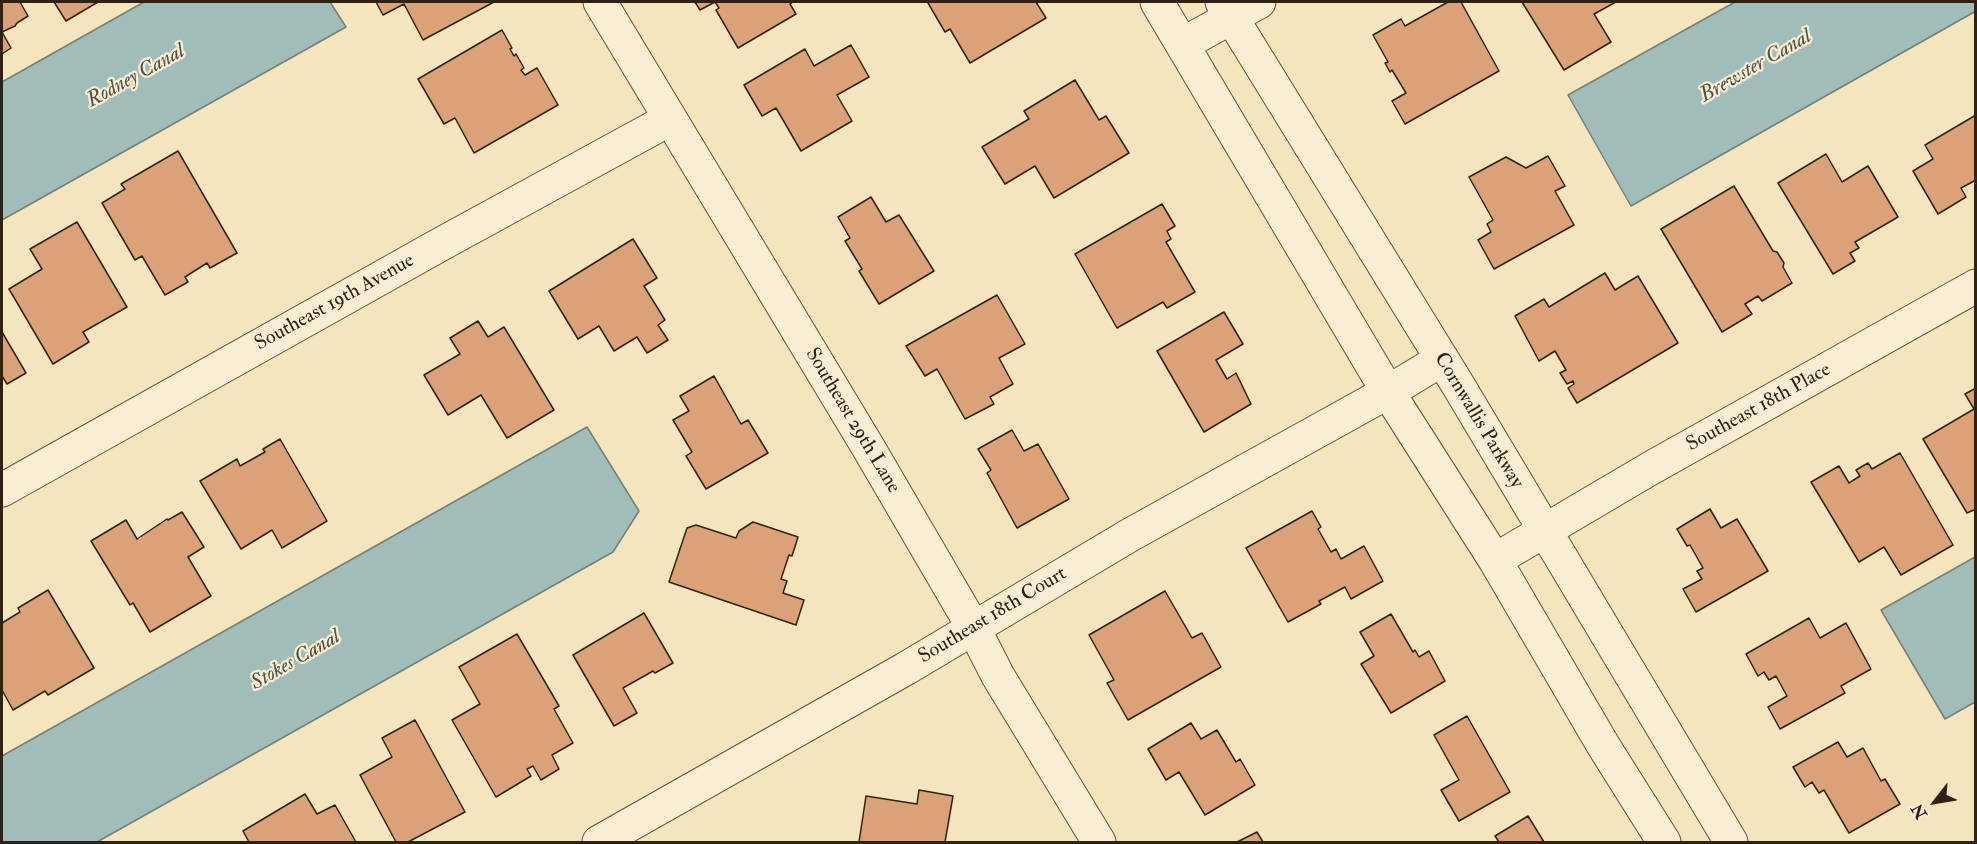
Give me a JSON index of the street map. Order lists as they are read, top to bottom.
{
  "streets": {
    "street": [
      "Southeast 19th Avenue",
      "Southeast 18th Place",
      "Southeast 29th Lane",
      "Cornwallis Parkway",
      "Southeast 18th Court"
    ]
  },
  "crossings": [
    ["Southeast 19th Avenue", "Southeast 29th Lane"],
    ["Southeast 18th Place", "Cornwallis Parkway"],
    ["Southeast 29th Lane", "Southeast 18th Court"],
    ["Cornwallis Parkway", "Southeast 18th Court"]
  ],
  "water": ["Brewster Canal", "Rodney Canal", "Stokes Canal"],
  "north": "bottom left"
}
